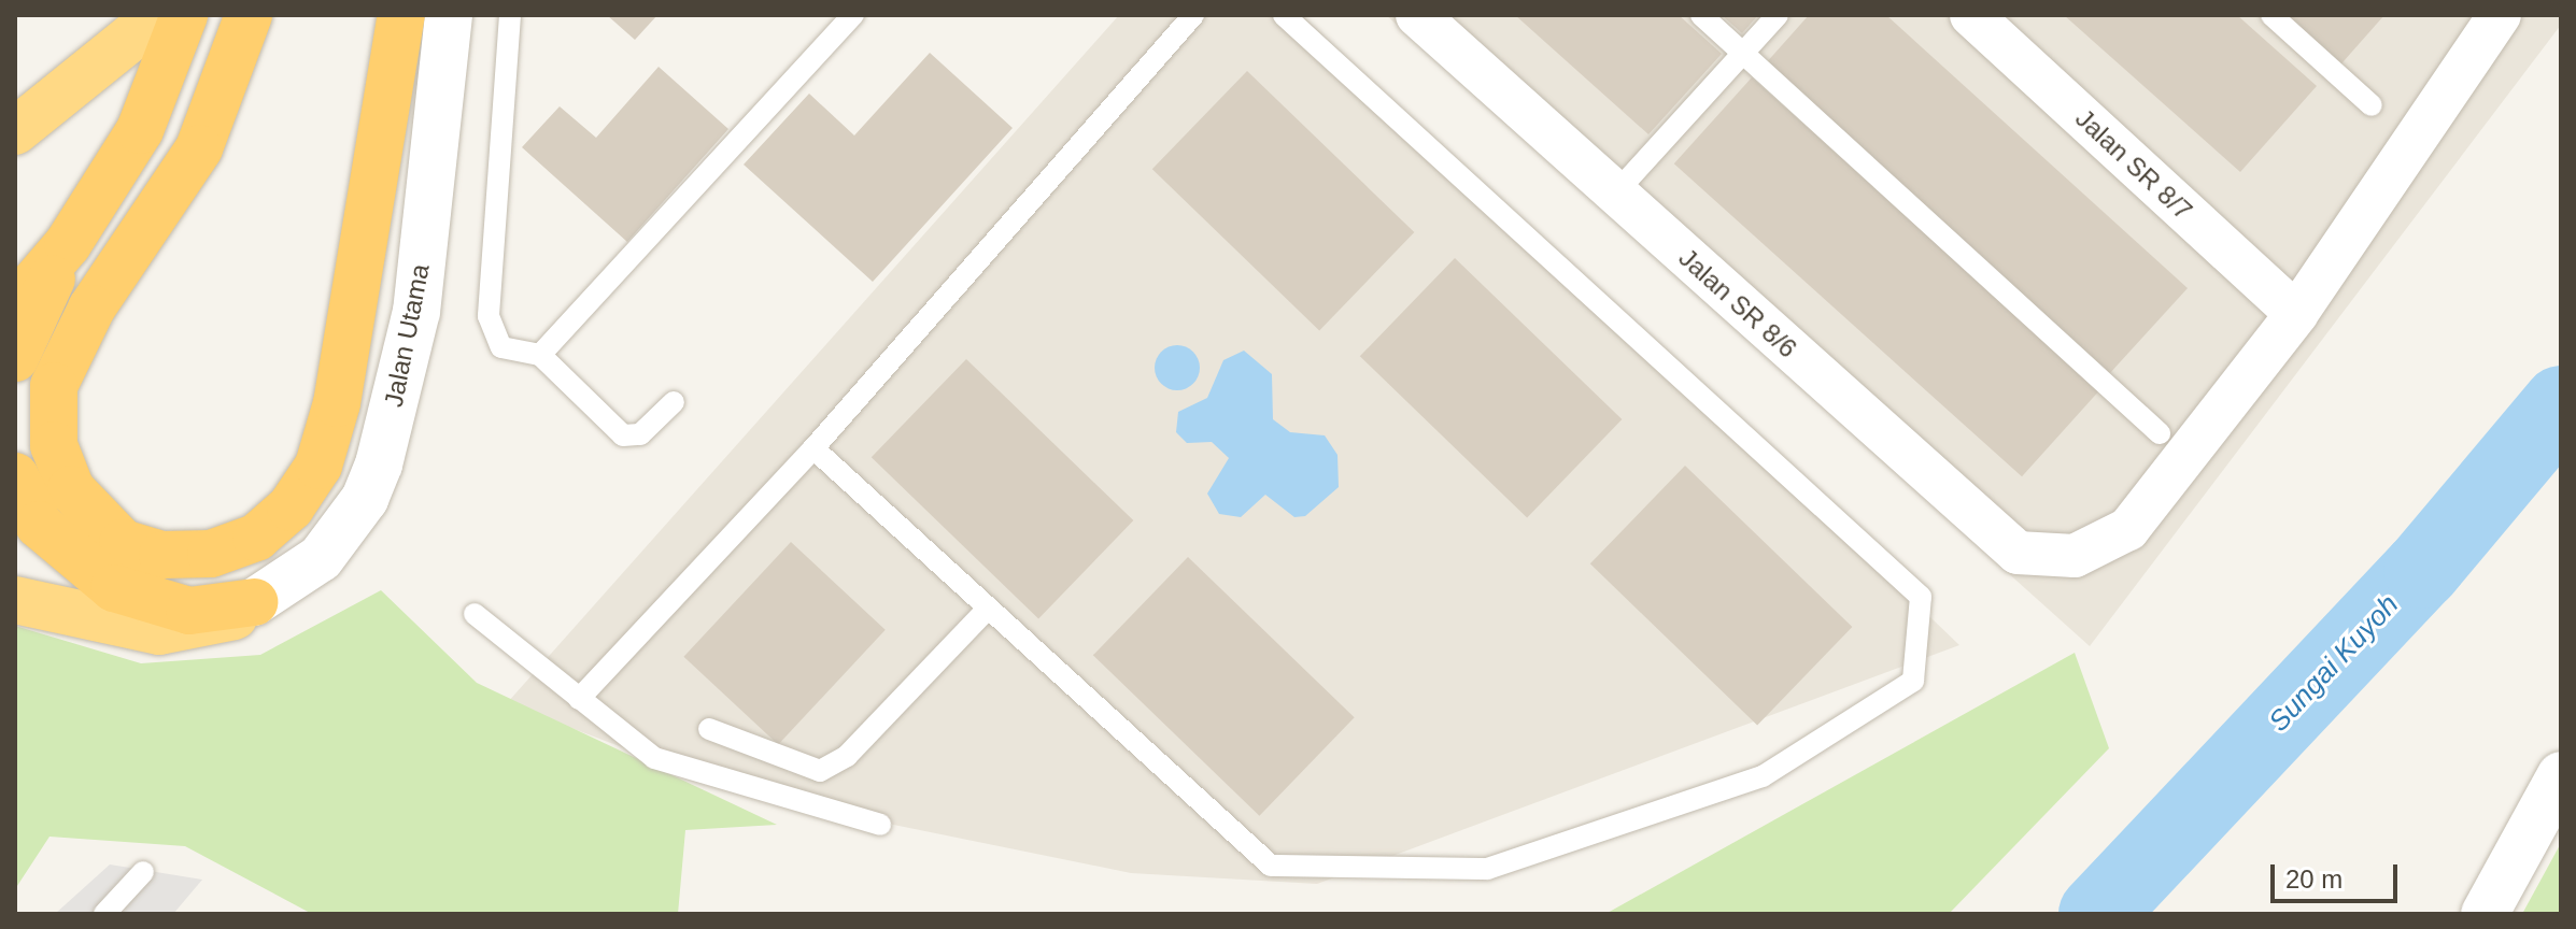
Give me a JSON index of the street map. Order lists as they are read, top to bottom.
{
  "streets": {
    "street": ["Jalan SR 8/7", "Jalan SR 8/6", "Jalan Utama"]
  },
  "crossings": [
    ["Jalan SR 8/7", "Jalan SR 8/6"]
  ],
  "water": ["Sungai Kuyoh"],
  "scale_bar": "20 m"
}
